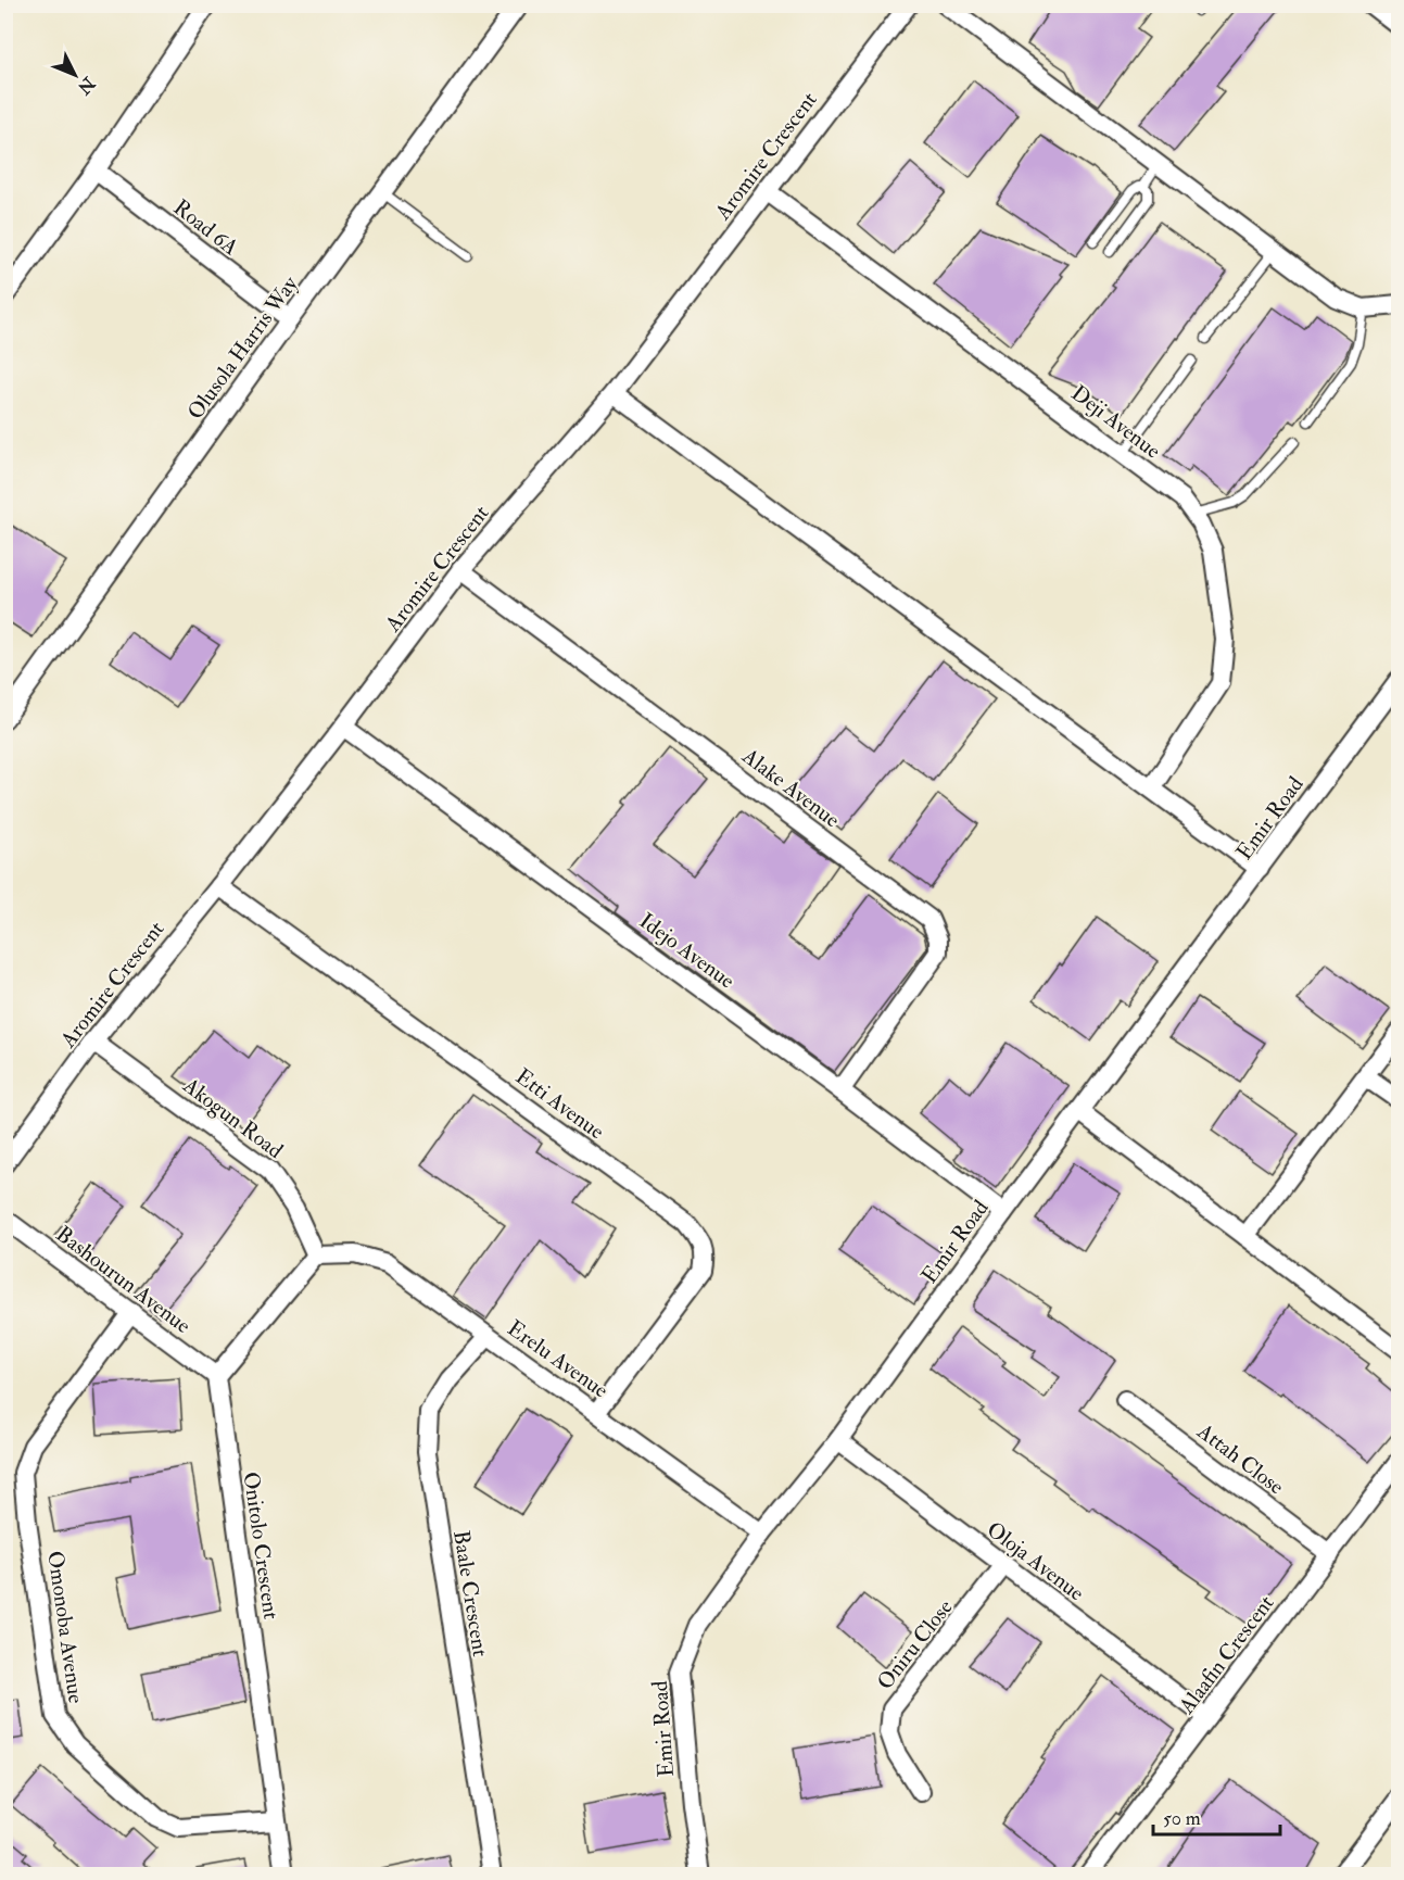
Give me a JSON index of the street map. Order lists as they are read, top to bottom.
{
  "streets": {
    "street": [
      "Aromire Crescent",
      "Road 6A",
      "Olusola Harris Way",
      "Deji Avenue",
      "Alake Avenue",
      "Emir Road",
      "Idejo Avenue",
      "Etti Avenue",
      "Akogun Road",
      "Bashourun Avenue",
      "Erelu Avenue",
      "Attah Close",
      "Onitolo Crescent",
      "Oloja Avenue",
      "Baale Crescent",
      "Omonoba Avenue",
      "Oniru Close",
      "Alaafin Crescent"
    ]
  },
  "crossings": [
    ["Aromire Crescent", "Deji Avenue"],
    ["Aromire Crescent", "Alake Avenue"],
    ["Aromire Crescent", "Idejo Avenue"],
    ["Aromire Crescent", "Etti Avenue"],
    ["Aromire Crescent", "Akogun Road"],
    ["Road 6A", "Olusola Harris Way"],
    ["Alake Avenue", "Idejo Avenue"],
    ["Emir Road", "Idejo Avenue"],
    ["Emir Road", "Erelu Avenue"],
    ["Emir Road", "Oloja Avenue"],
    ["Etti Avenue", "Erelu Avenue"],
    ["Akogun Road", "Erelu Avenue"],
    ["Bashourun Avenue", "Onitolo Crescent"],
    ["Bashourun Avenue", "Omonoba Avenue"],
    ["Erelu Avenue", "Baale Crescent"],
    ["Attah Close", "Alaafin Crescent"],
    ["Onitolo Crescent", "Omonoba Avenue"],
    ["Oloja Avenue", "Oniru Close"],
    ["Oloja Avenue", "Alaafin Crescent"]
  ],
  "scale_bar": "50 m",
  "north": "bottom right"
}
